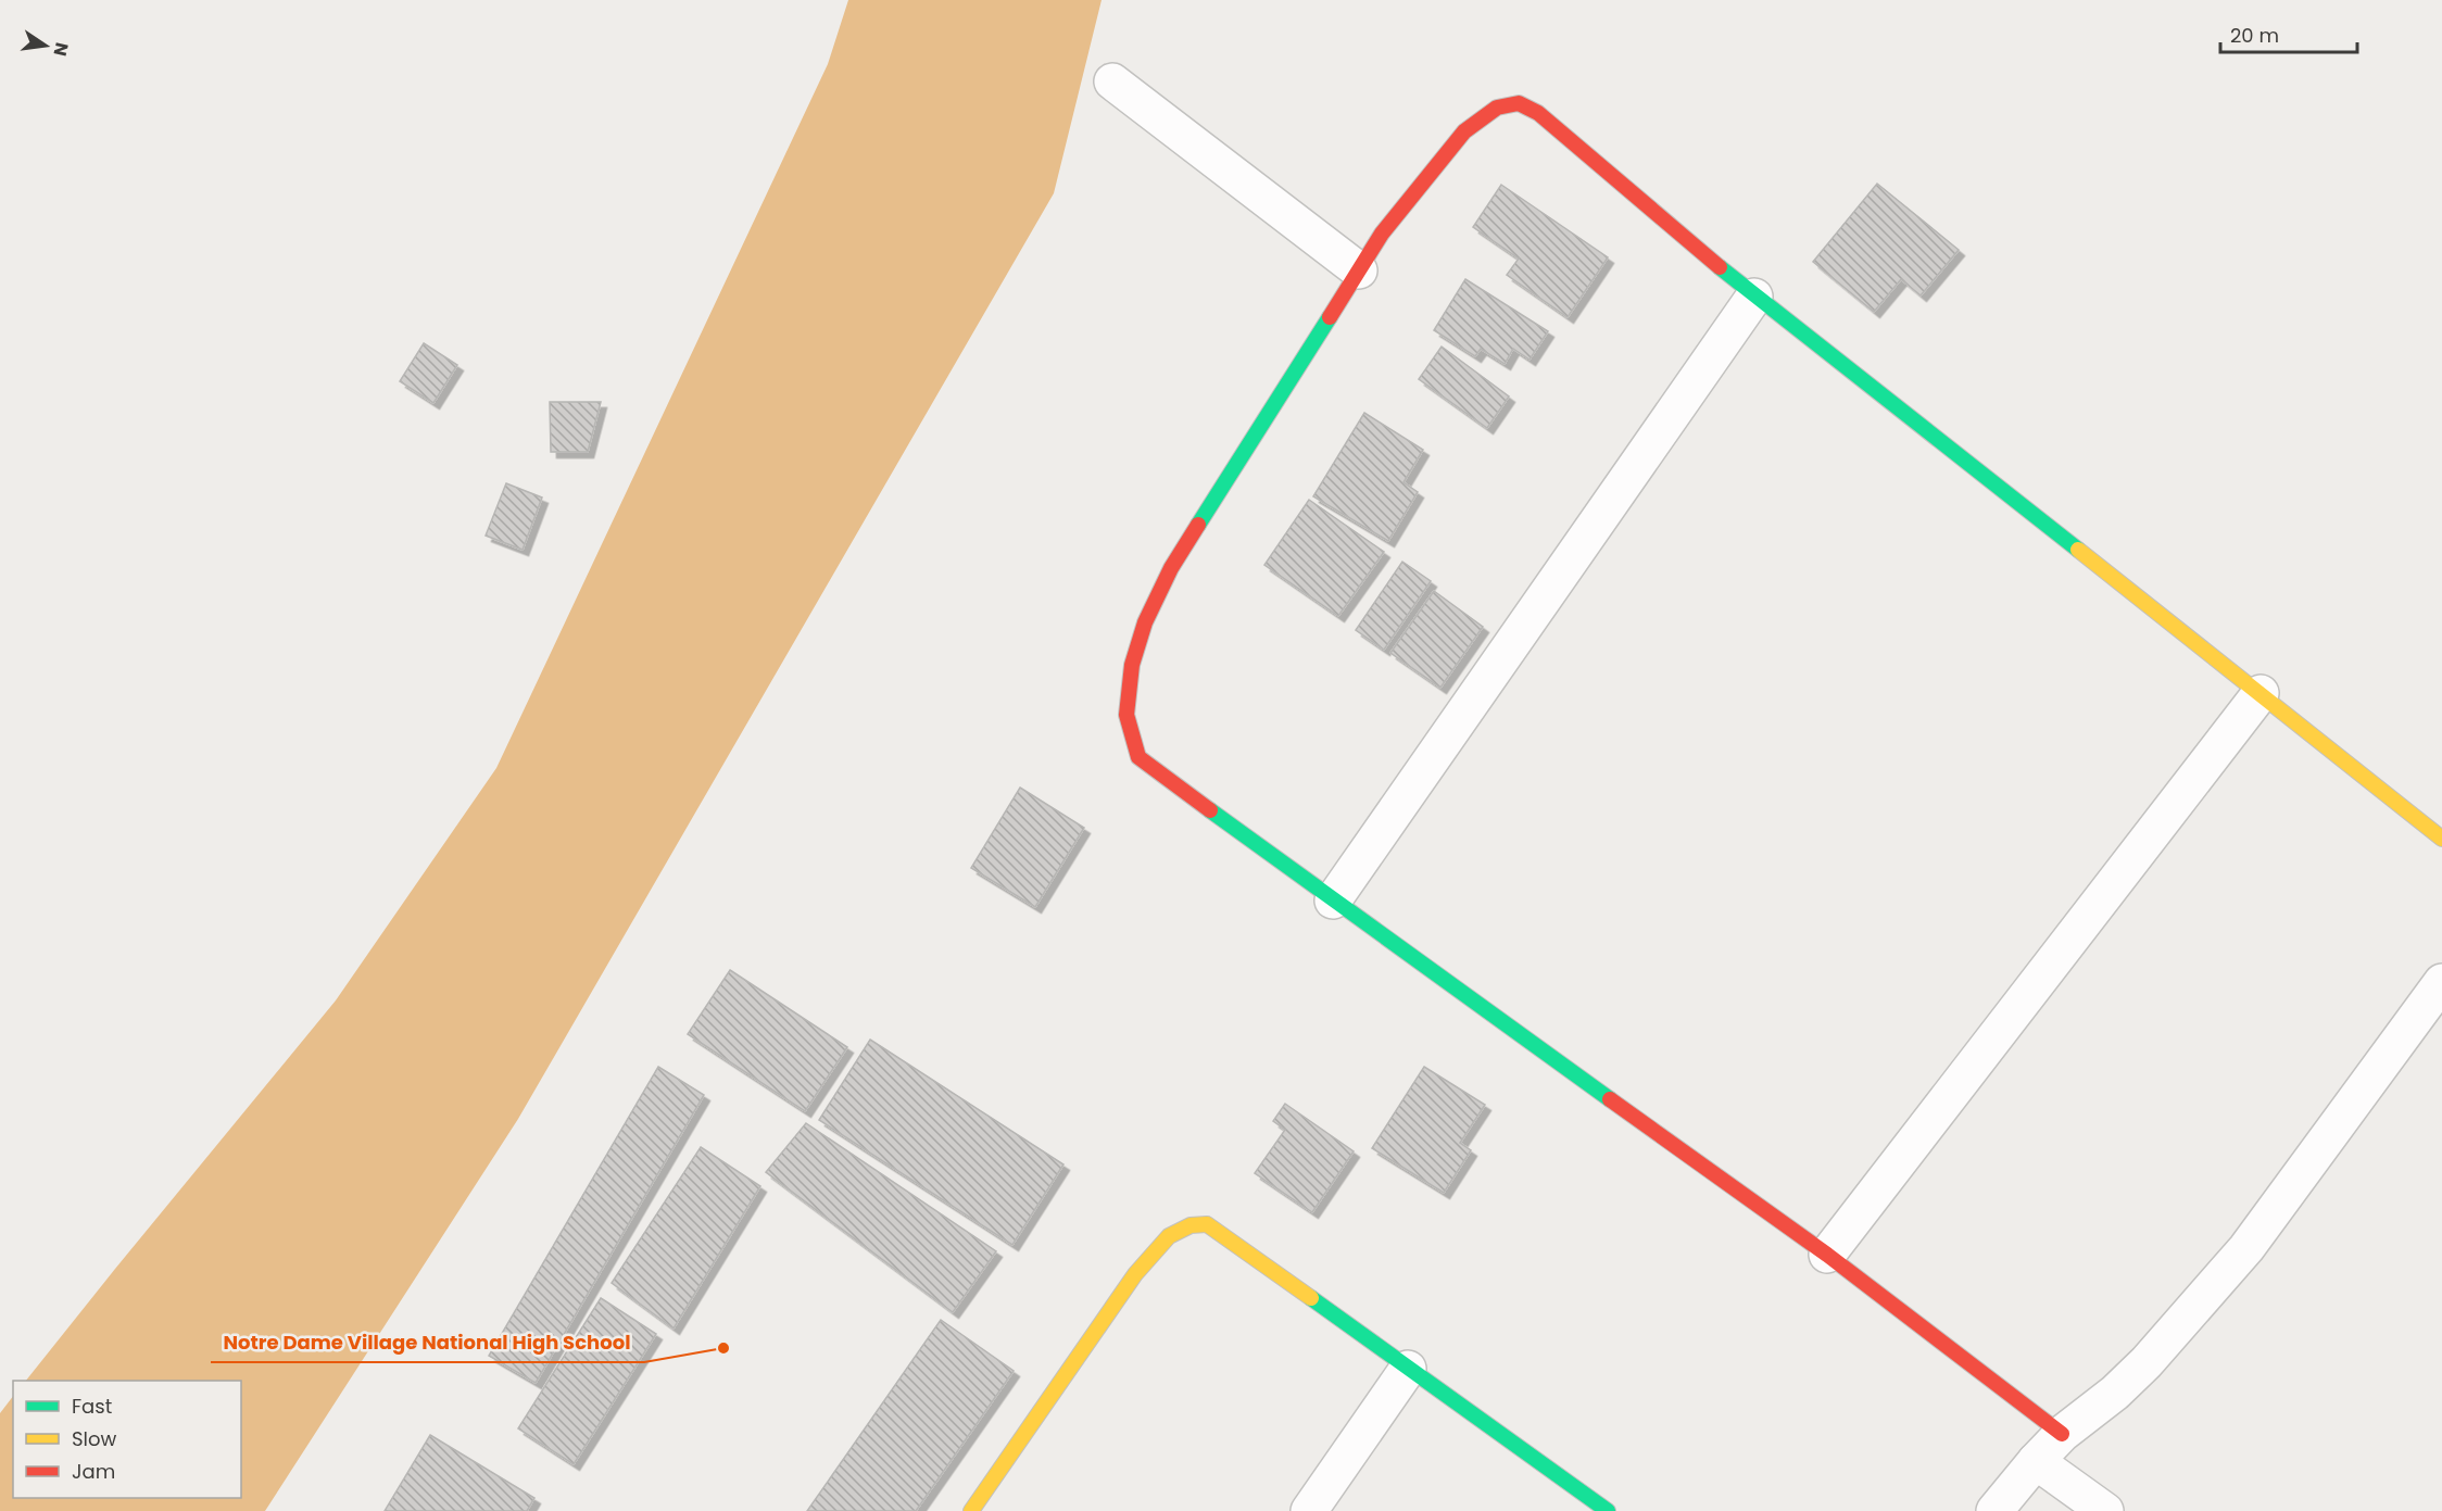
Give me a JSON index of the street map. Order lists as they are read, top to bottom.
{
  "places": ["Notre Dame Village National High School"],
  "legend": ["Fast", "Slow", "Jam"],
  "scale_bar": "20 m",
  "north": "right"
}
